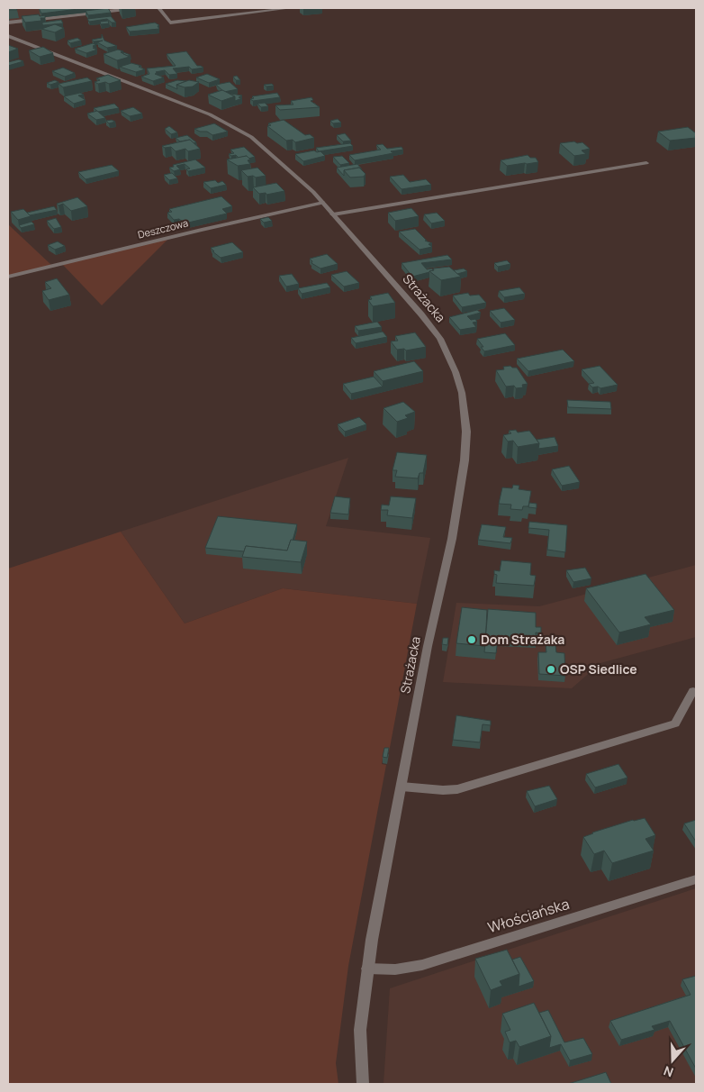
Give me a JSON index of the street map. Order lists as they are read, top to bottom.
{
  "streets": {
    "street": ["Deszczowa", "Strażacka", "Włościańska"]
  },
  "crossings": [
    ["Deszczowa", "Strażacka"],
    ["Strażacka", "Włościańska"]
  ],
  "places": ["Dom Strażaka", "OSP Siedlice"],
  "north": "bottom"
}
